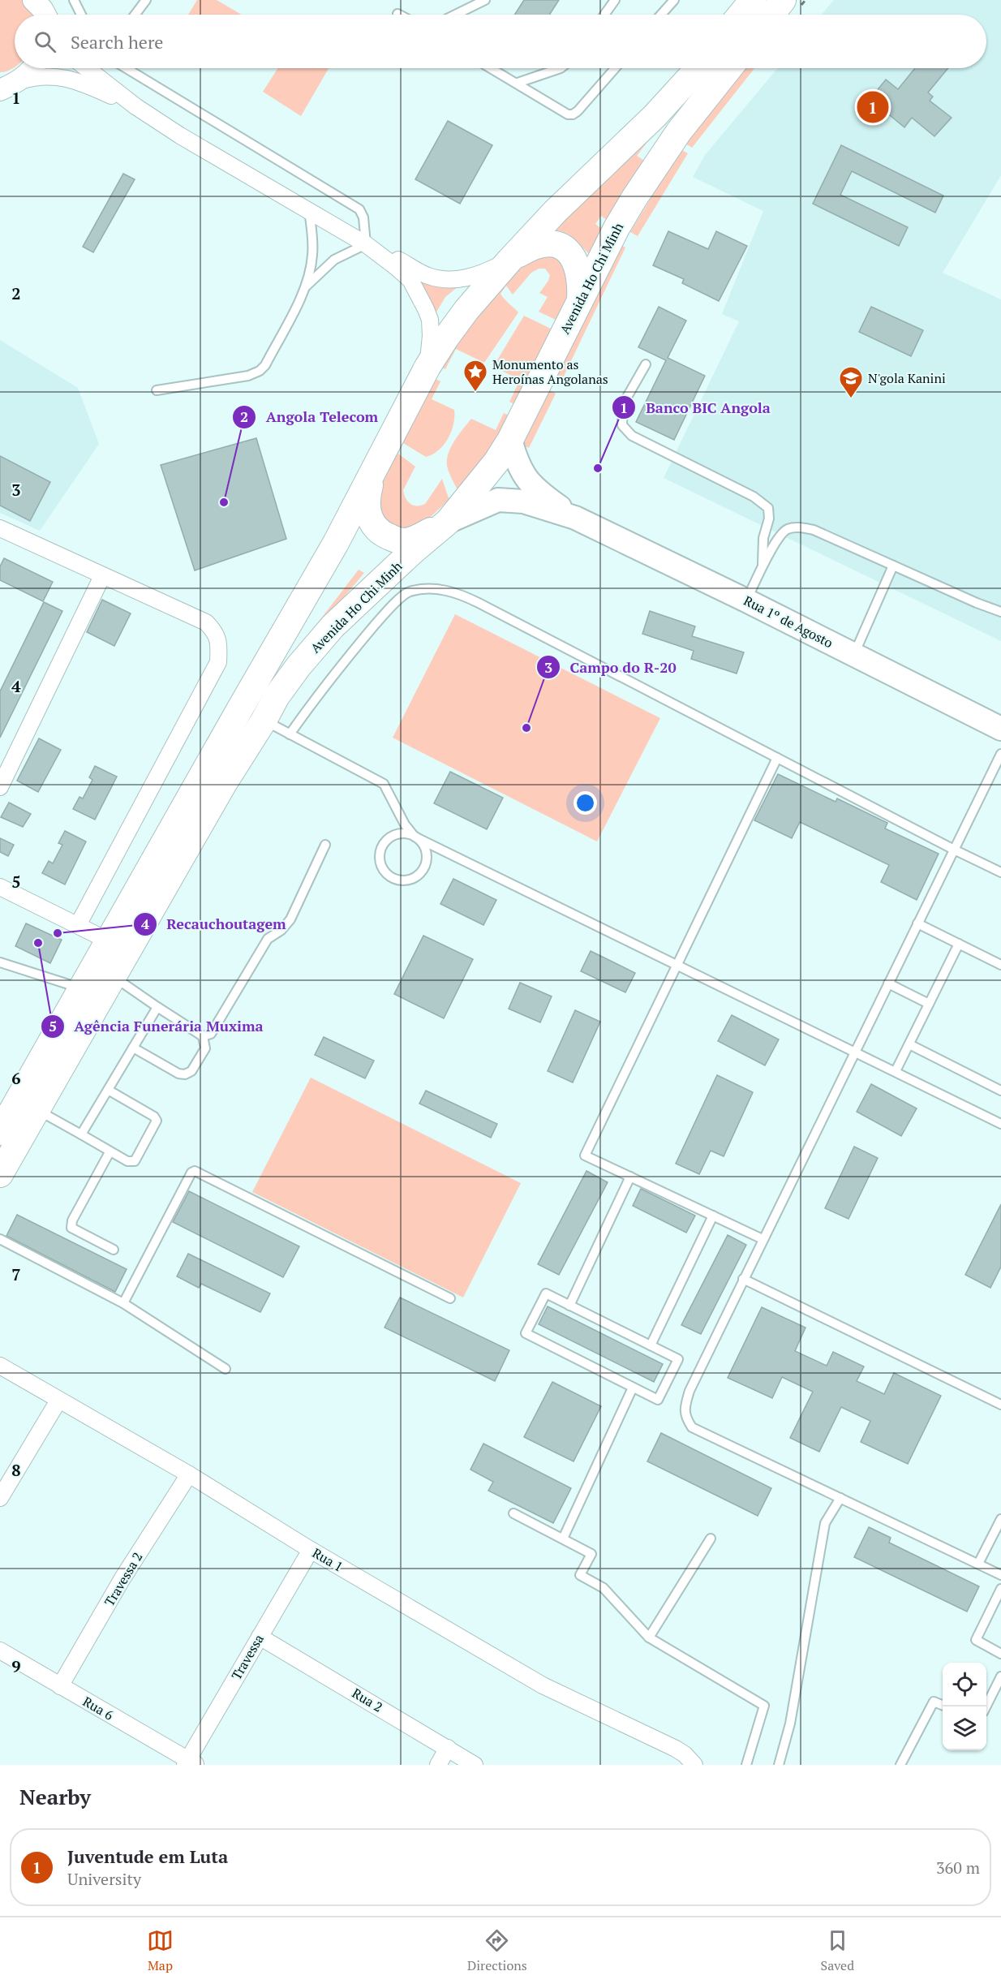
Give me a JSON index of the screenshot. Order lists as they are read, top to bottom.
{
  "streets": {
    "main road": ["Avenida Ho Chi Minh", "Rua 1º de Agosto"],
    "street": [
      "Rua 1",
      "Travessa 2",
      "Travessa",
      "Rua 2",
      "Rua 6"
    ]
  },
  "crossings": [
    ["Rua 1", "Travessa 2"],
    ["Rua 1", "Travessa"],
    ["Travessa 2", "Rua 6"],
    ["Travessa", "Rua 2"],
    ["Travessa", "Rua 6"]
  ],
  "places": {
    "place": ["Monumento as Heroínas Angolanas"],
    "school or university": ["N'gola Kanini"],
    "other": [
      "Banco BIC Angola",
      "Angola Telecom",
      "Campo do R-20",
      "Recauchoutagem",
      "Agência Funerária Muxima"
    ]
  },
  "page": {
    "search": "Search here",
    "pins": "1",
    "heading": "Nearby",
    "list": [
      {
        "mark": "1",
        "name": "Juventude em Luta",
        "note": "University",
        "value": "360 m"
      }
    ],
    "nav": ["Map", "Directions", "Saved"]
  },
  "grid": {
    "rows": [
      "1",
      "2",
      "3",
      "4",
      "5",
      "6",
      "7",
      "8",
      "9"
    ]
  }
}
